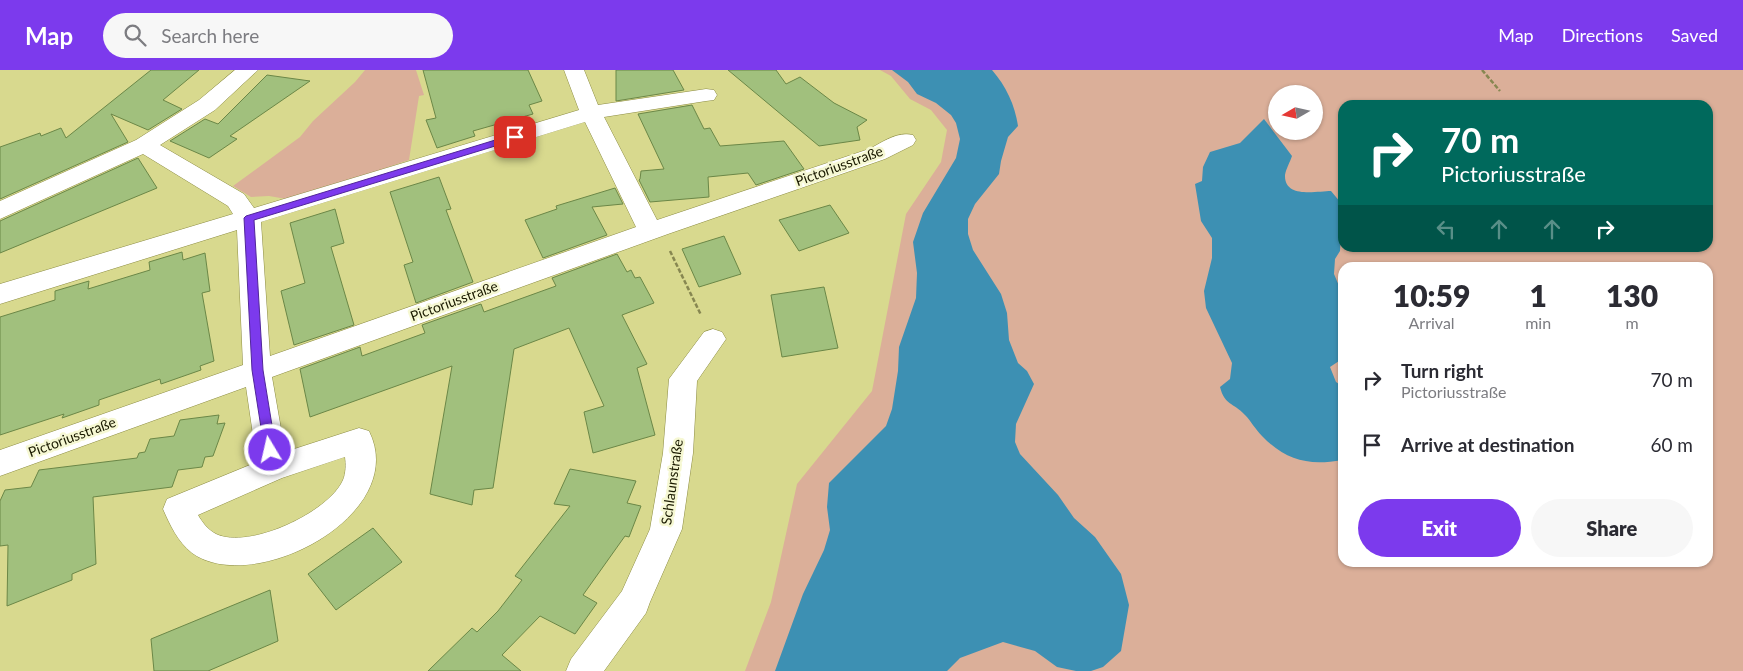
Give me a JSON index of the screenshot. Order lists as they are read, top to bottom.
{
  "streets": {
    "street": ["Pictoriusstraße", "Schlaunstraße"]
  },
  "north": "left",
  "page": {
    "header": "Map",
    "search": "Search here",
    "nav": ["Map", "Directions", "Saved"],
    "turn": ["70 m", "Pictoriusstraße"],
    "eta": [
      "10:59",
      "Arrival",
      "1",
      "min",
      "130",
      "m"
    ],
    "list": [
      {
        "name": "Turn right",
        "note": "Pictoriusstraße",
        "value": "70 m"
      },
      {
        "name": "Arrive at destination",
        "value": "60 m"
      }
    ],
    "buttons": ["Exit", "Share"]
  }
}
